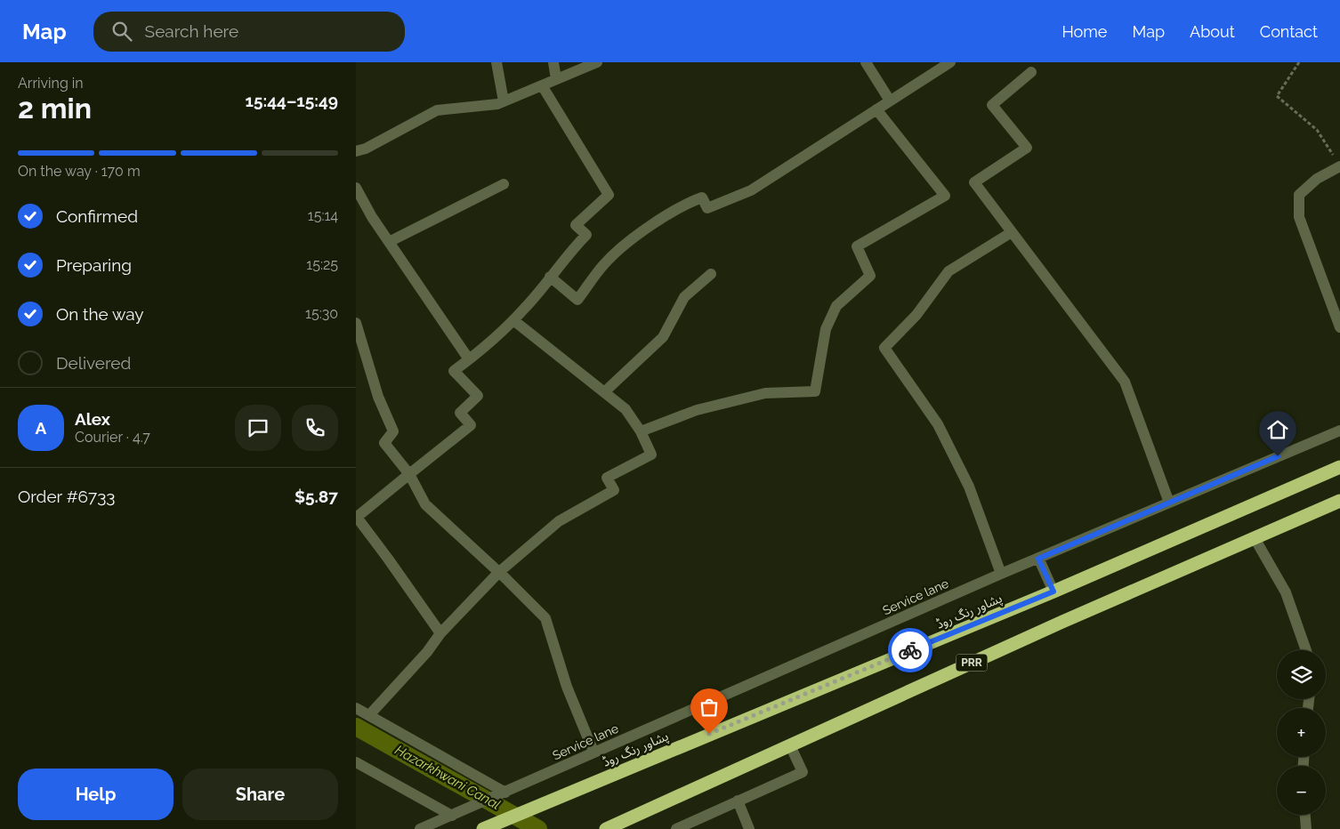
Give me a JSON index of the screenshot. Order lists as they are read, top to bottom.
{
  "streets": {
    "highway": ["پشاور رنگ روڈ", "PRR"],
    "street": ["Service lane"]
  },
  "water": ["Hazarkhwani Canal"],
  "page": {
    "header": "Map",
    "search": "Search here",
    "nav": [
      "Home",
      "Map",
      "About",
      "Contact"
    ],
    "heading": ["2 min", "Arriving in", "15:44–15:49"],
    "panel": [
      "Alex",
      "Courier · 4.7",
      "Order #6733",
      "$5.87"
    ],
    "bar": "On the way · 170 m",
    "list": [
      ["Confirmed", "15:14"],
      ["Preparing", "15:25"],
      ["On the way", "15:30"],
      "Delivered"
    ],
    "round": "A",
    "map_buttons": ["+", "−"],
    "buttons": ["Help", "Share"]
  }
}
